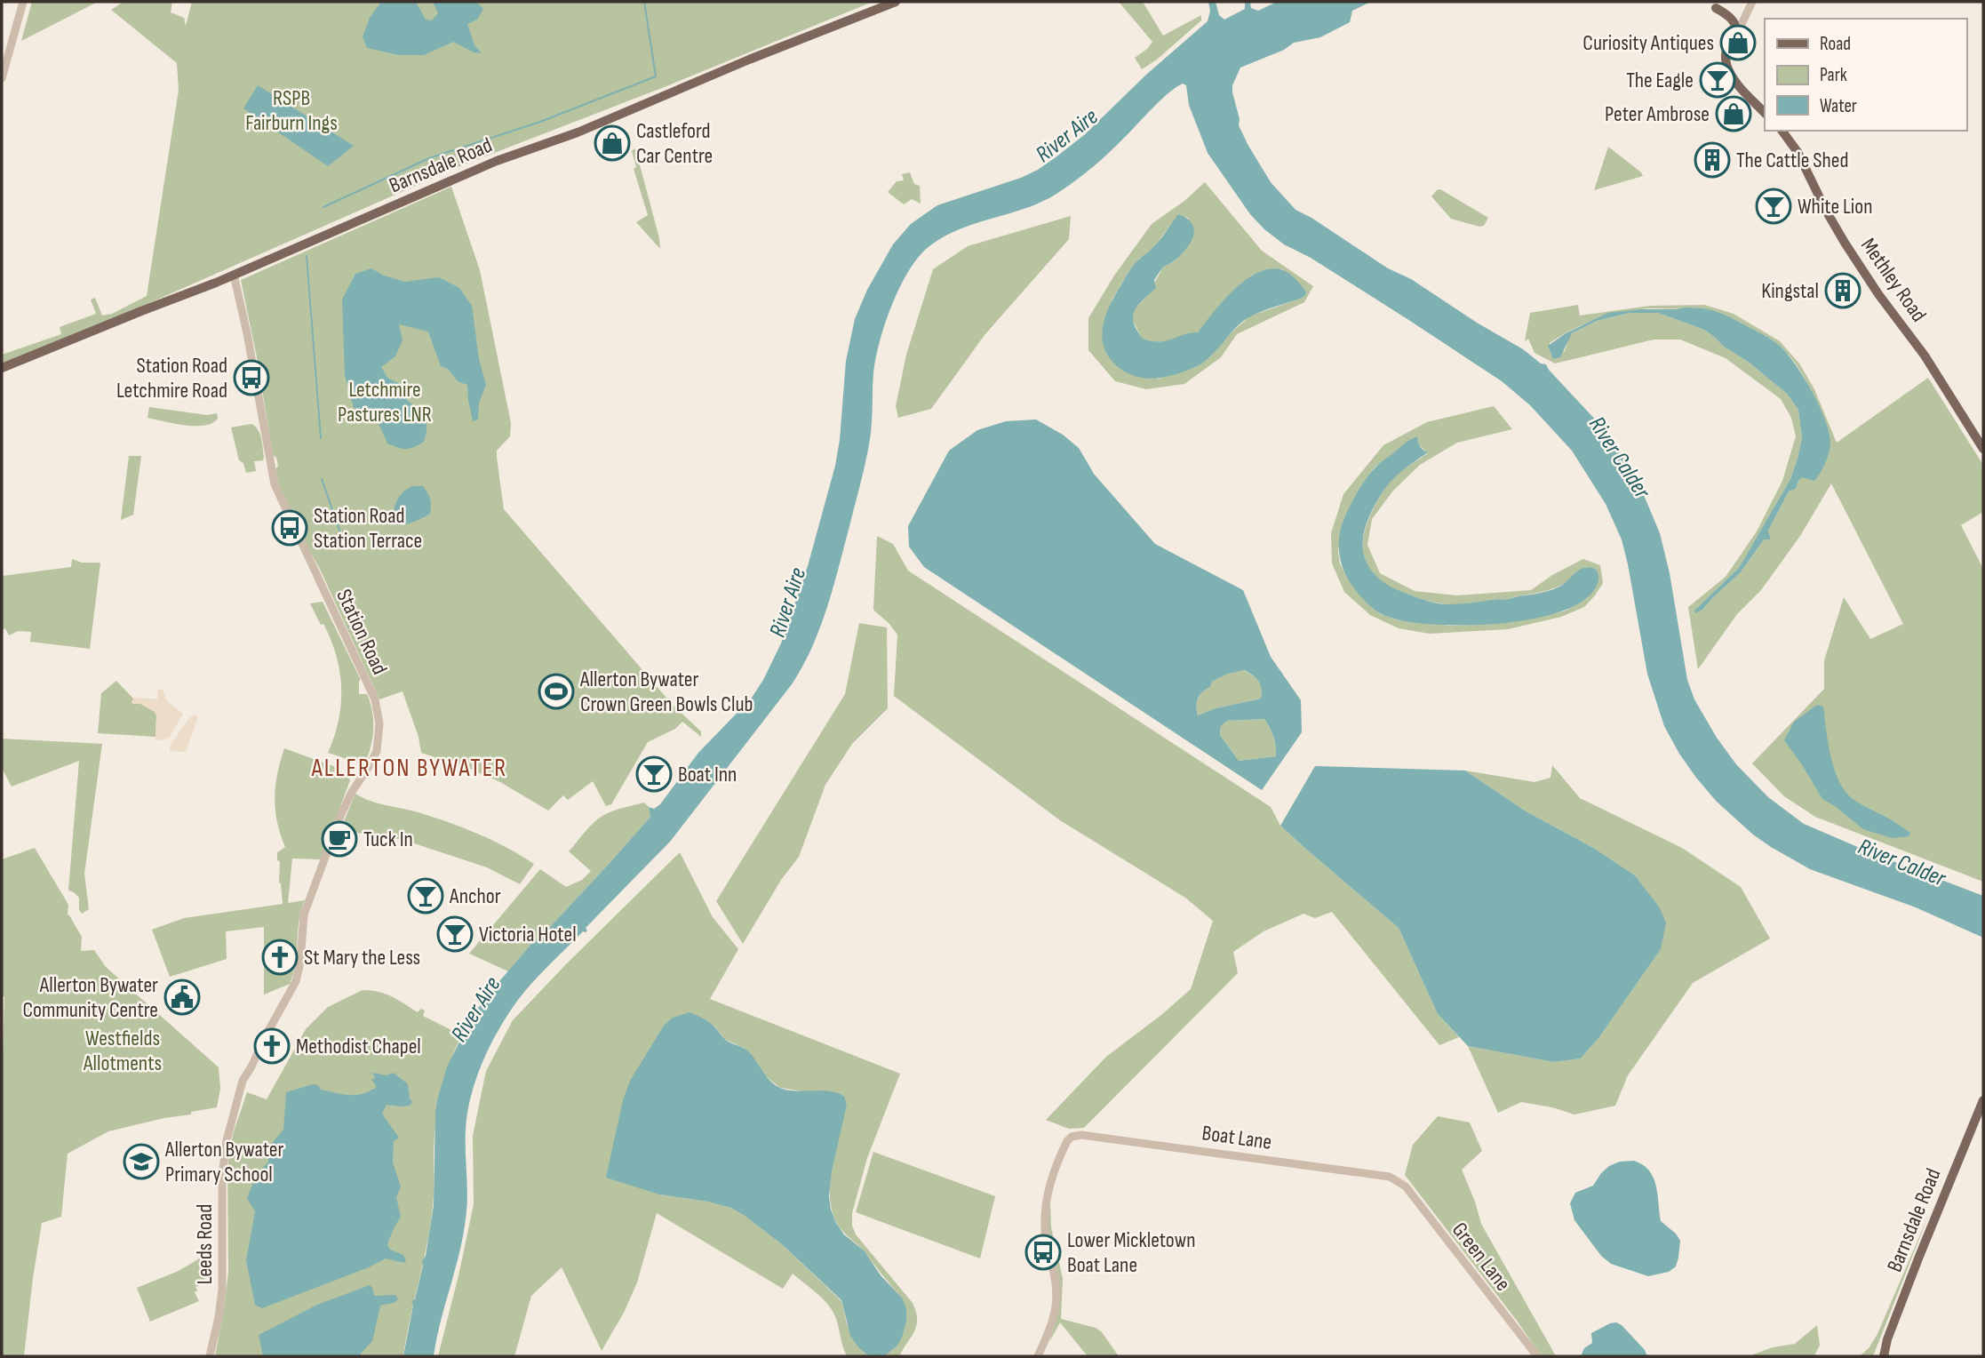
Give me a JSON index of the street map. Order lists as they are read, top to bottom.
{
  "streets": {
    "main road": ["Barnsdale Road", "Methley Road"],
    "street": [
      "Station Road",
      "Boat Lane",
      "Leeds Road",
      "Green Lane"
    ]
  },
  "crossings": [
    ["Barnsdale Road", "Station Road"],
    ["Station Road", "Leeds Road"],
    ["Boat Lane", "Green Lane"]
  ],
  "districts": ["ALLERTON BYWATER"],
  "water": ["River Aire", "River Calder"],
  "parks": ["RSPB Fairburn Ings", "Letchmire Pastures LNR", "Westfields Allotments"],
  "places": {
    "shop": ["Curiosity Antiques", "Peter Ambrose", "Castleford Car Centre"],
    "bar": [
      "The Eagle",
      "White Lion",
      "Boat Inn",
      "Anchor",
      "Victoria Hotel"
    ],
    "building": ["The Cattle Shed", "Kingstal"],
    "bus stop": ["Station Road Letchmire Road", "Station Road Station Terrace", "Lower Mickletown Boat Lane"],
    "sports": ["Allerton Bywater Crown Green Bowls Club"],
    "cafe": ["Tuck In"],
    "church": ["St Mary the Less", "Methodist Chapel"],
    "public building": ["Allerton Bywater Community Centre"],
    "school or university": ["Allerton Bywater Primary School"]
  },
  "legend": ["Road", "Park", "Water"]
}
